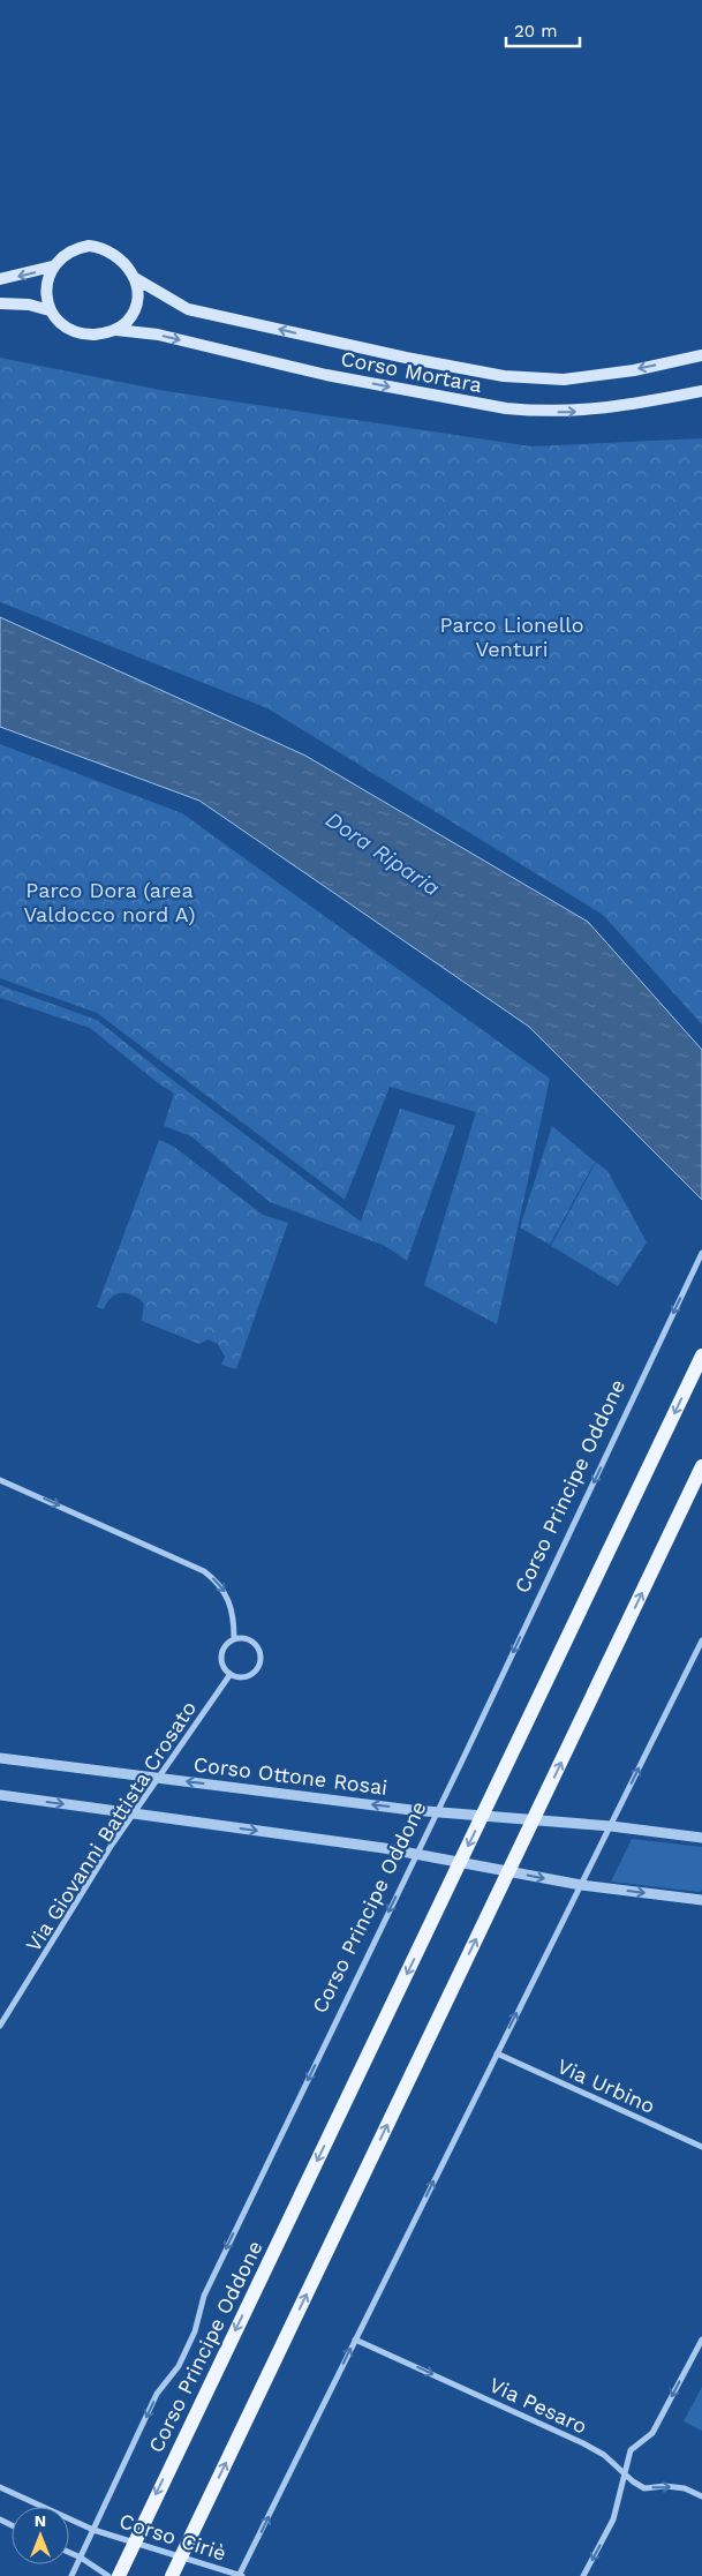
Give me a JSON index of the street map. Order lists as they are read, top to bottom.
{
  "streets": {
    "main road": ["Corso Mortara", "Corso Principe Oddone"],
    "street": [
      "Corso Ottone Rosai",
      "Via Giovanni Battista Crosato",
      "Via Urbino",
      "Via Pesaro",
      "Corso Ciriè"
    ]
  },
  "crossings": [
    ["Corso Principe Oddone", "Corso Ottone Rosai"],
    ["Corso Principe Oddone", "Corso Ciriè"],
    ["Corso Ottone Rosai", "Via Giovanni Battista Crosato"]
  ],
  "one_way": ["Via Pesaro"],
  "water": ["Dora Riparia"],
  "parks": ["Parco Lionello Venturi", "Parco Dora (area Valdocco nord A)"],
  "scale_bar": "20 m",
  "north": "top"
}
